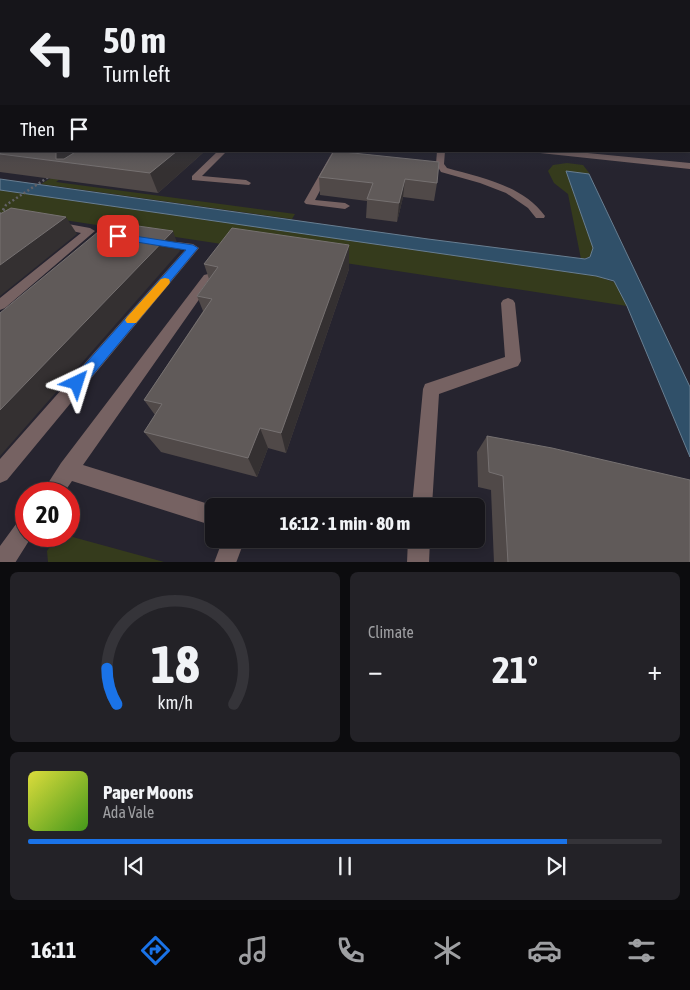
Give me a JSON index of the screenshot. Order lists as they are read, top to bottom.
{
  "page": {
    "turn": ["50 m", "Turn left"],
    "then": "Then",
    "limit": "20",
    "trip": "16:12 · 1 min · 80 m",
    "tile": "Climate",
    "heat": ["−", "21°", "+"],
    "song": ["Paper Moons", "Ada Vale"],
    "tabs": "16:11",
    "gauge": ["18", "km/h"]
  }
}
